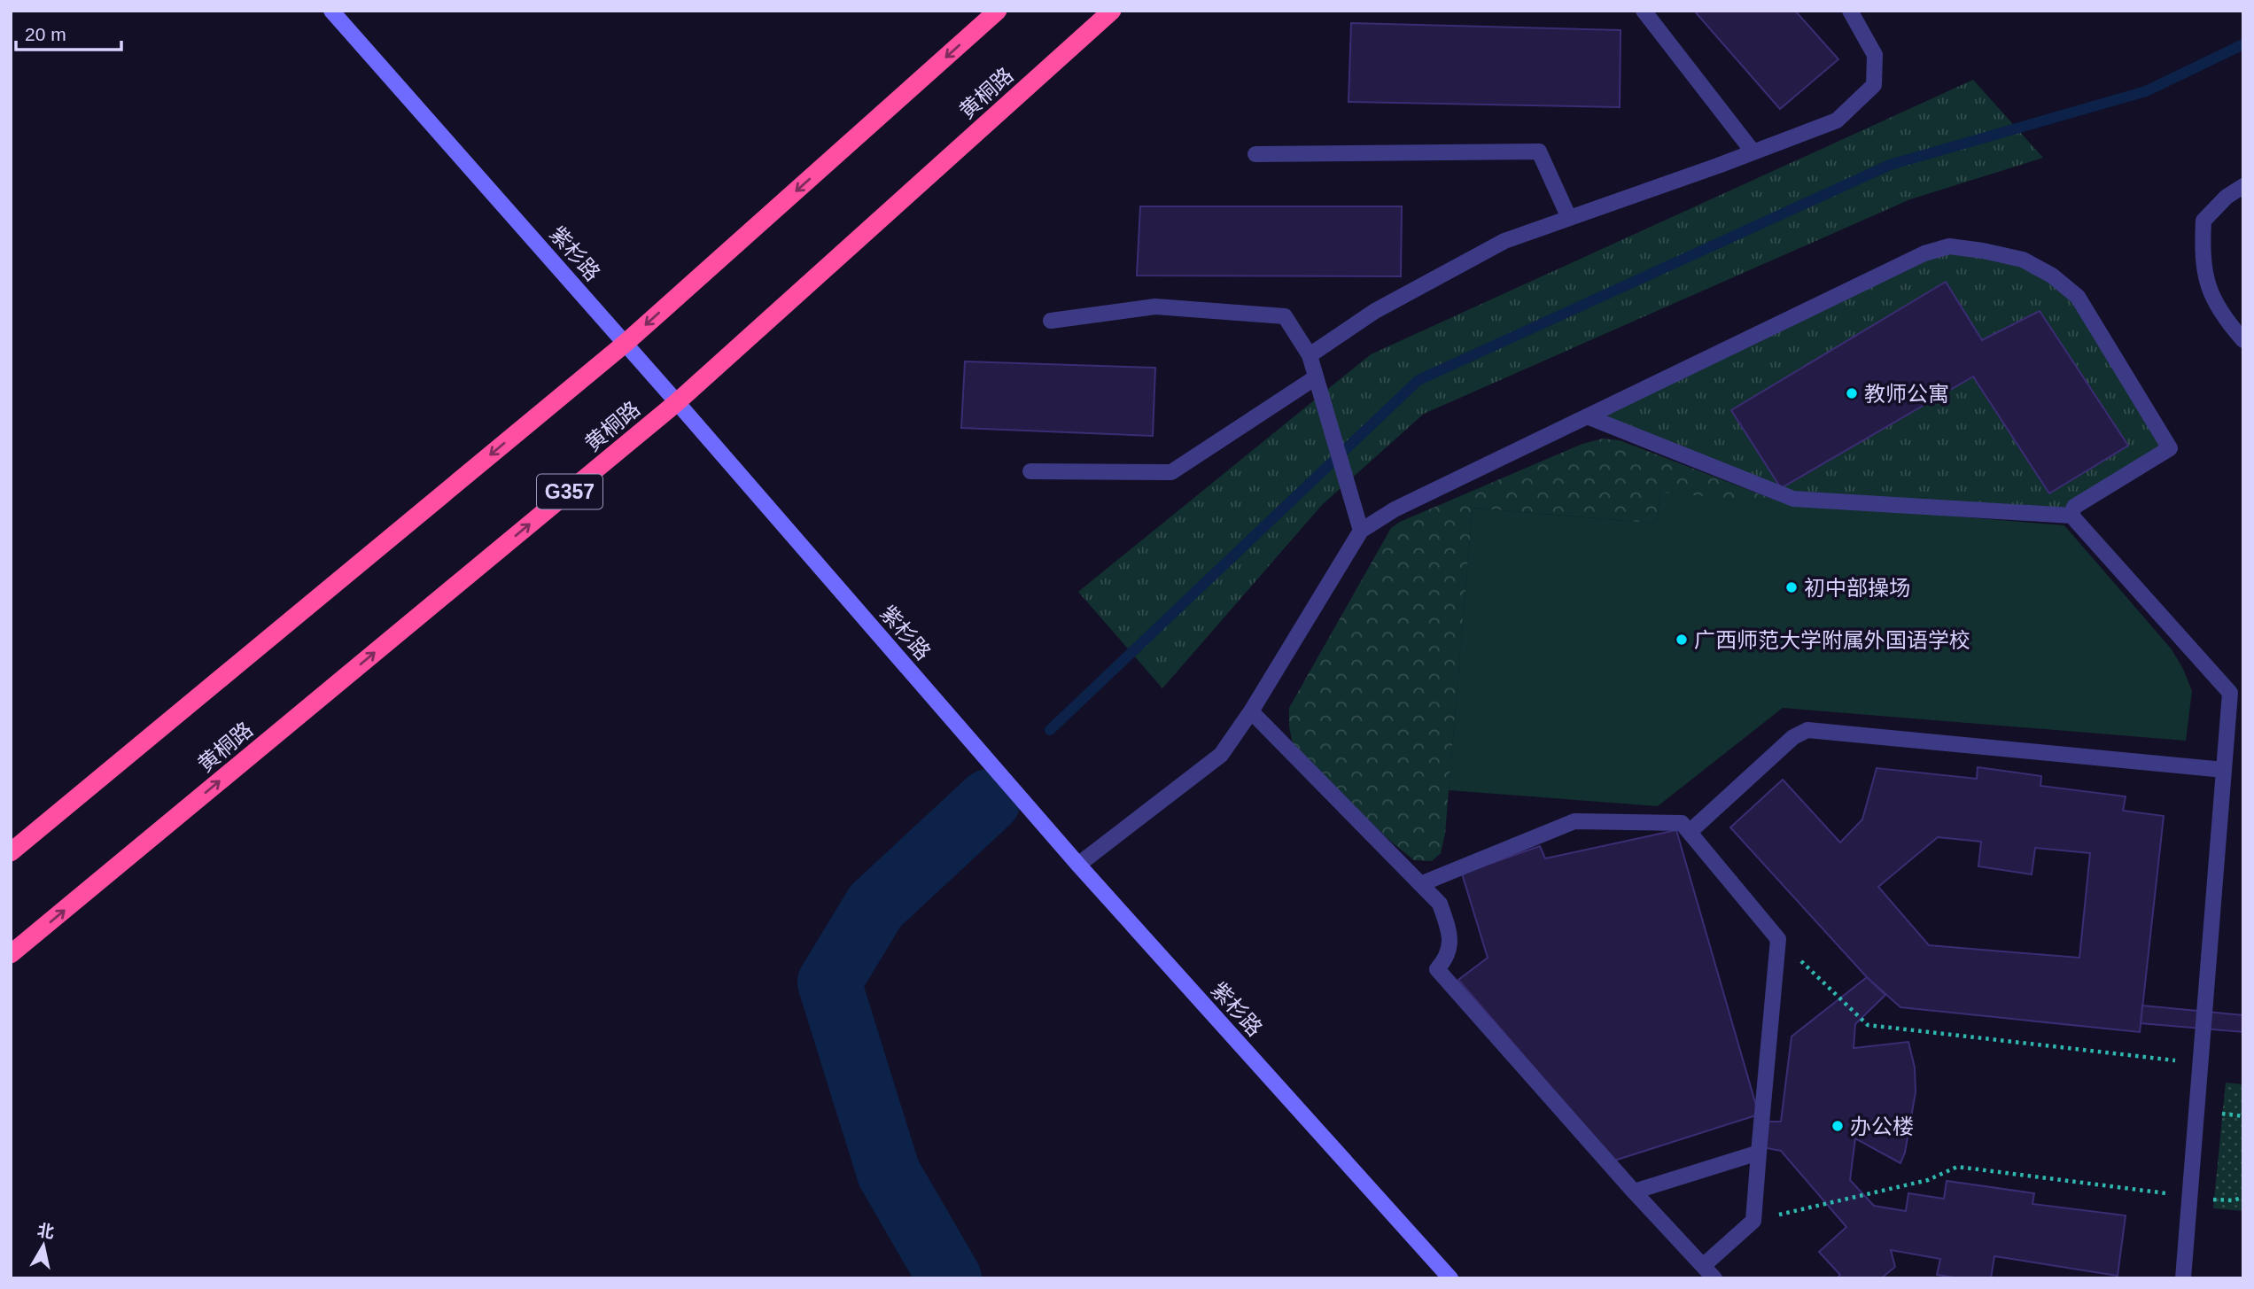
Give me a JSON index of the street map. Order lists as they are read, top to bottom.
{
  "streets": {
    "highway": ["黄桐路", "G357"],
    "main road": ["紫杉路"]
  },
  "crossings": [
    ["黄桐路", "紫杉路"]
  ],
  "places": [
    "教师公寓",
    "初中部操场",
    "广西师范大学附属外国语学校",
    "办公楼"
  ],
  "scale_bar": "20 m",
  "north": "top"
}
